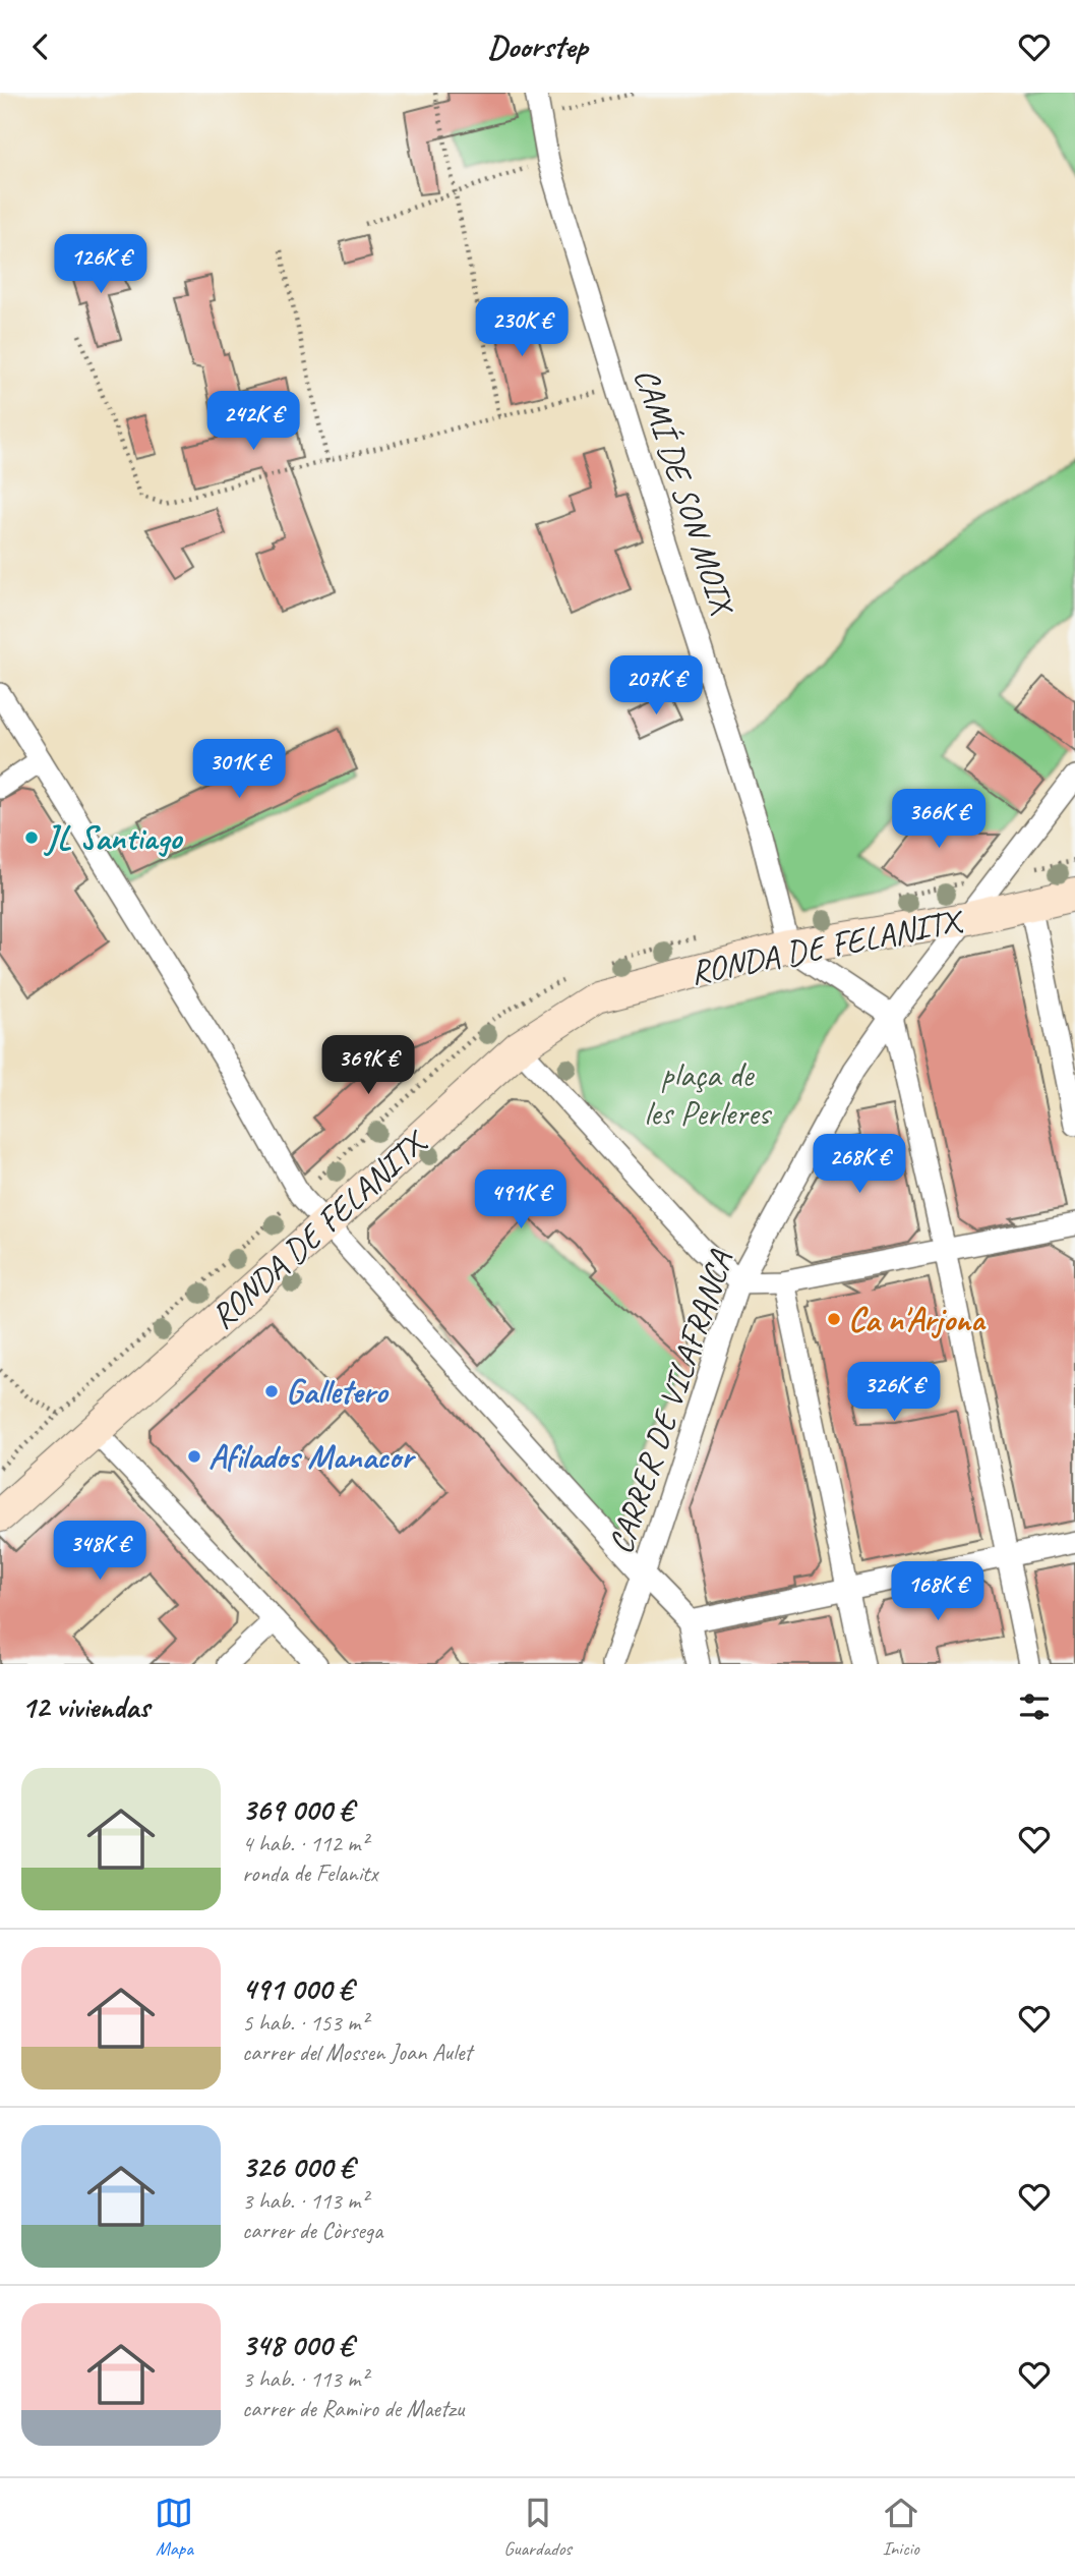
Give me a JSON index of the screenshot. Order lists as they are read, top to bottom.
{
  "streets": {
    "main road": ["RONDA DE FELANITX"],
    "street": ["CAMÍ DE SON MOIX", "CARRER DE VILAFRANCA"]
  },
  "crossings": [
    ["CAMÍ DE SON MOIX", "RONDA DE FELANITX"],
    ["RONDA DE FELANITX", "CARRER DE VILAFRANCA"]
  ],
  "parks": ["plaça de les Perleres"],
  "places": [
    "JL Santiago",
    "Ca n'Arjona",
    "Galletero",
    "Afilados Manacor"
  ],
  "page": {
    "header": "Doorstep",
    "price": [
      "126K €",
      "230K €",
      "242K €",
      "207K €",
      "301K €",
      "366K €",
      "369K €",
      "268K €",
      "491K €",
      "326K €",
      "348K €",
      "168K €"
    ],
    "heading": "12 viviendas",
    "list": [
      {
        "name": "369 000 €",
        "note": "4 hab. · 112 m² · ronda de Felanitx"
      },
      {
        "name": "491 000 €",
        "note": "5 hab. · 153 m² · carrer del Mossen Joan Aulet"
      },
      {
        "name": "326 000 €",
        "note": "3 hab. · 113 m² · carrer de Còrsega"
      },
      {
        "name": "348 000 €",
        "note": "3 hab. · 113 m² · carrer de Ramiro de Maetzu"
      }
    ],
    "tabs": ["Mapa", "Guardados", "Inicio"]
  }
}
